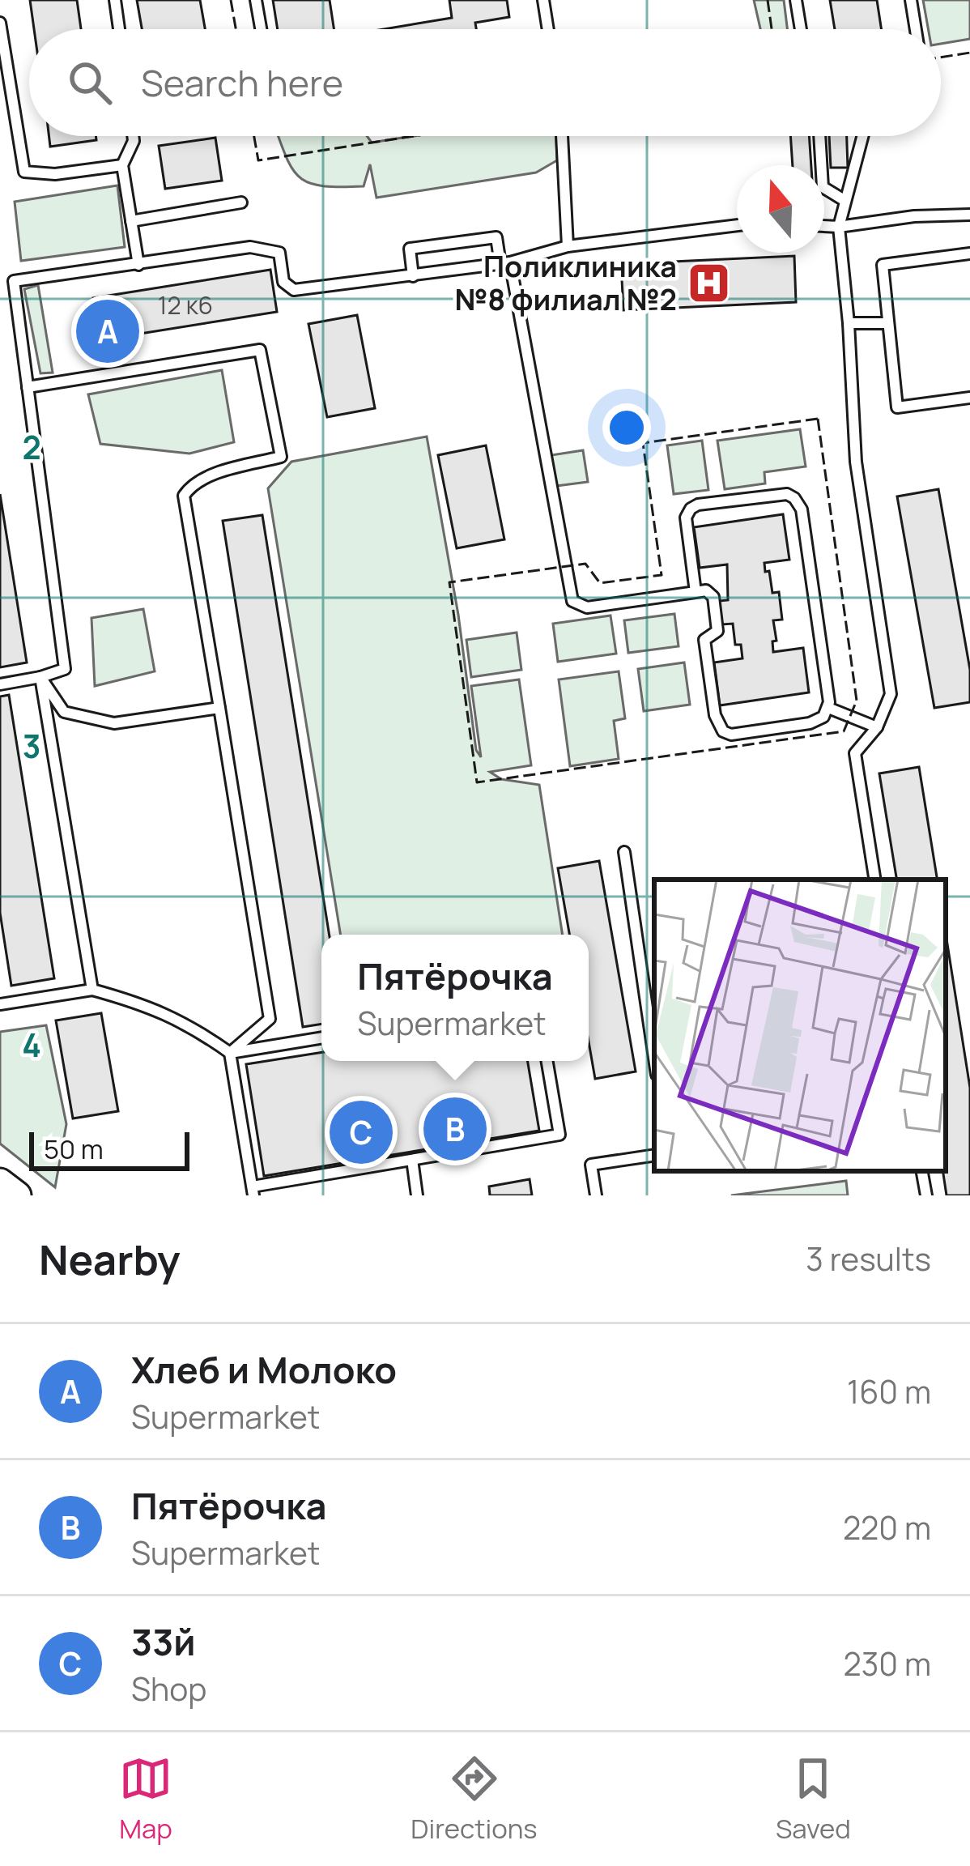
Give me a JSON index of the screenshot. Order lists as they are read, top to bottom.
{
  "places": {
    "hospital": ["Поликлиника №8 филиал №2"]
  },
  "house_numbers": ["12 к6"],
  "scale_bar": "50 m",
  "north": "top",
  "page": {
    "search": "Search here",
    "pins": ["A", "B", "C"],
    "popup": ["Пятёрочка", "Supermarket"],
    "scale": "50 m",
    "heading": ["Nearby", "3 results"],
    "list": [
      {
        "mark": "A",
        "name": "Хлеб и Молоко",
        "note": "Supermarket",
        "value": "160 m"
      },
      {
        "mark": "B",
        "name": "Пятёрочка",
        "note": "Supermarket",
        "value": "220 m"
      },
      {
        "mark": "C",
        "name": "33й",
        "note": "Shop",
        "value": "230 m"
      }
    ],
    "nav": ["Map", "Directions", "Saved"]
  },
  "grid": {
    "rows": ["2", "3", "4"]
  }
}
